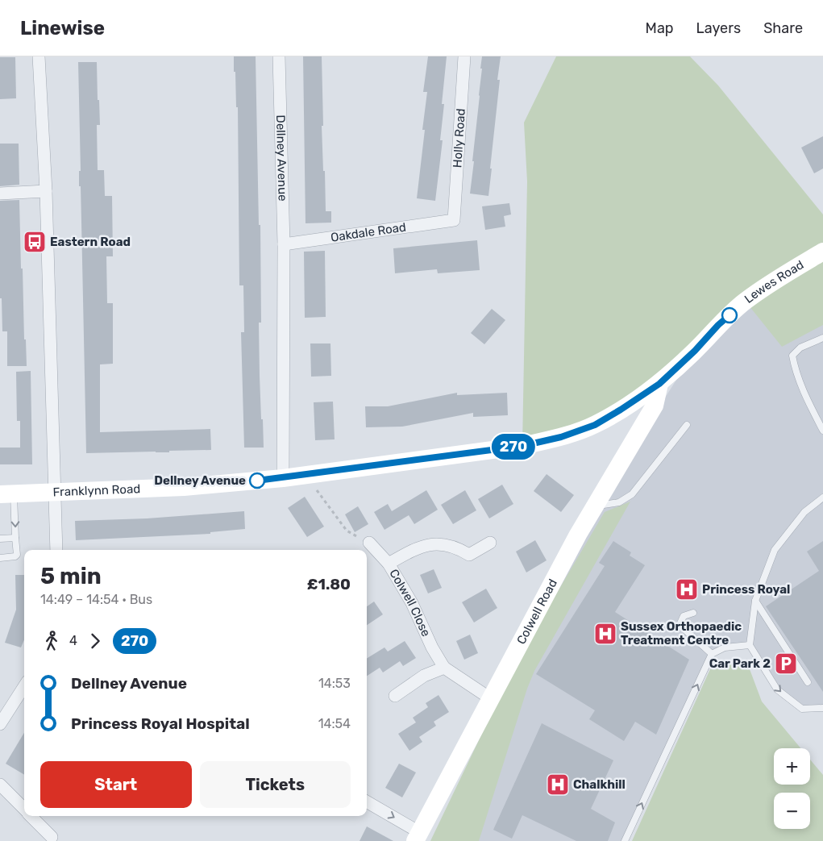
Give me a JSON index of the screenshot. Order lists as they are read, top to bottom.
{
  "streets": {
    "main road": ["Lewes Road", "Franklynn Road", "Colwell Road"],
    "street": [
      "Holly Road",
      "Dellney Avenue",
      "Oakdale Road",
      "Colwell Close"
    ]
  },
  "crossings": [
    ["Holly Road", "Oakdale Road"],
    ["Dellney Avenue", "Oakdale Road"],
    ["Dellney Avenue", "Franklynn Road"],
    ["Lewes Road", "Franklynn Road"],
    ["Lewes Road", "Colwell Road"],
    ["Franklynn Road", "Colwell Road"],
    ["Colwell Close", "Colwell Road"]
  ],
  "places": {
    "bus stop": ["Eastern Road"],
    "other": ["Dellney Avenue"],
    "hospital": ["Princess Royal", "Sussex Orthopaedic Treatment Centre", "Chalkhill"],
    "parking": ["Car Park 2"]
  },
  "lines": ["bus line 270"],
  "page": {
    "header": "Linewise",
    "nav": ["Map", "Layers", "Share"],
    "on_map": "270",
    "heading": ["5 min", "14:49 – 14:54 · Bus", "£1.80"],
    "legs": ["4", "270"],
    "list": [
      {
        "name": "Dellney Avenue",
        "value": "14:53"
      },
      {
        "name": "Princess Royal Hospital",
        "value": "14:54"
      }
    ],
    "map_buttons": ["+", "−"],
    "buttons": ["Start", "Tickets"]
  }
}
